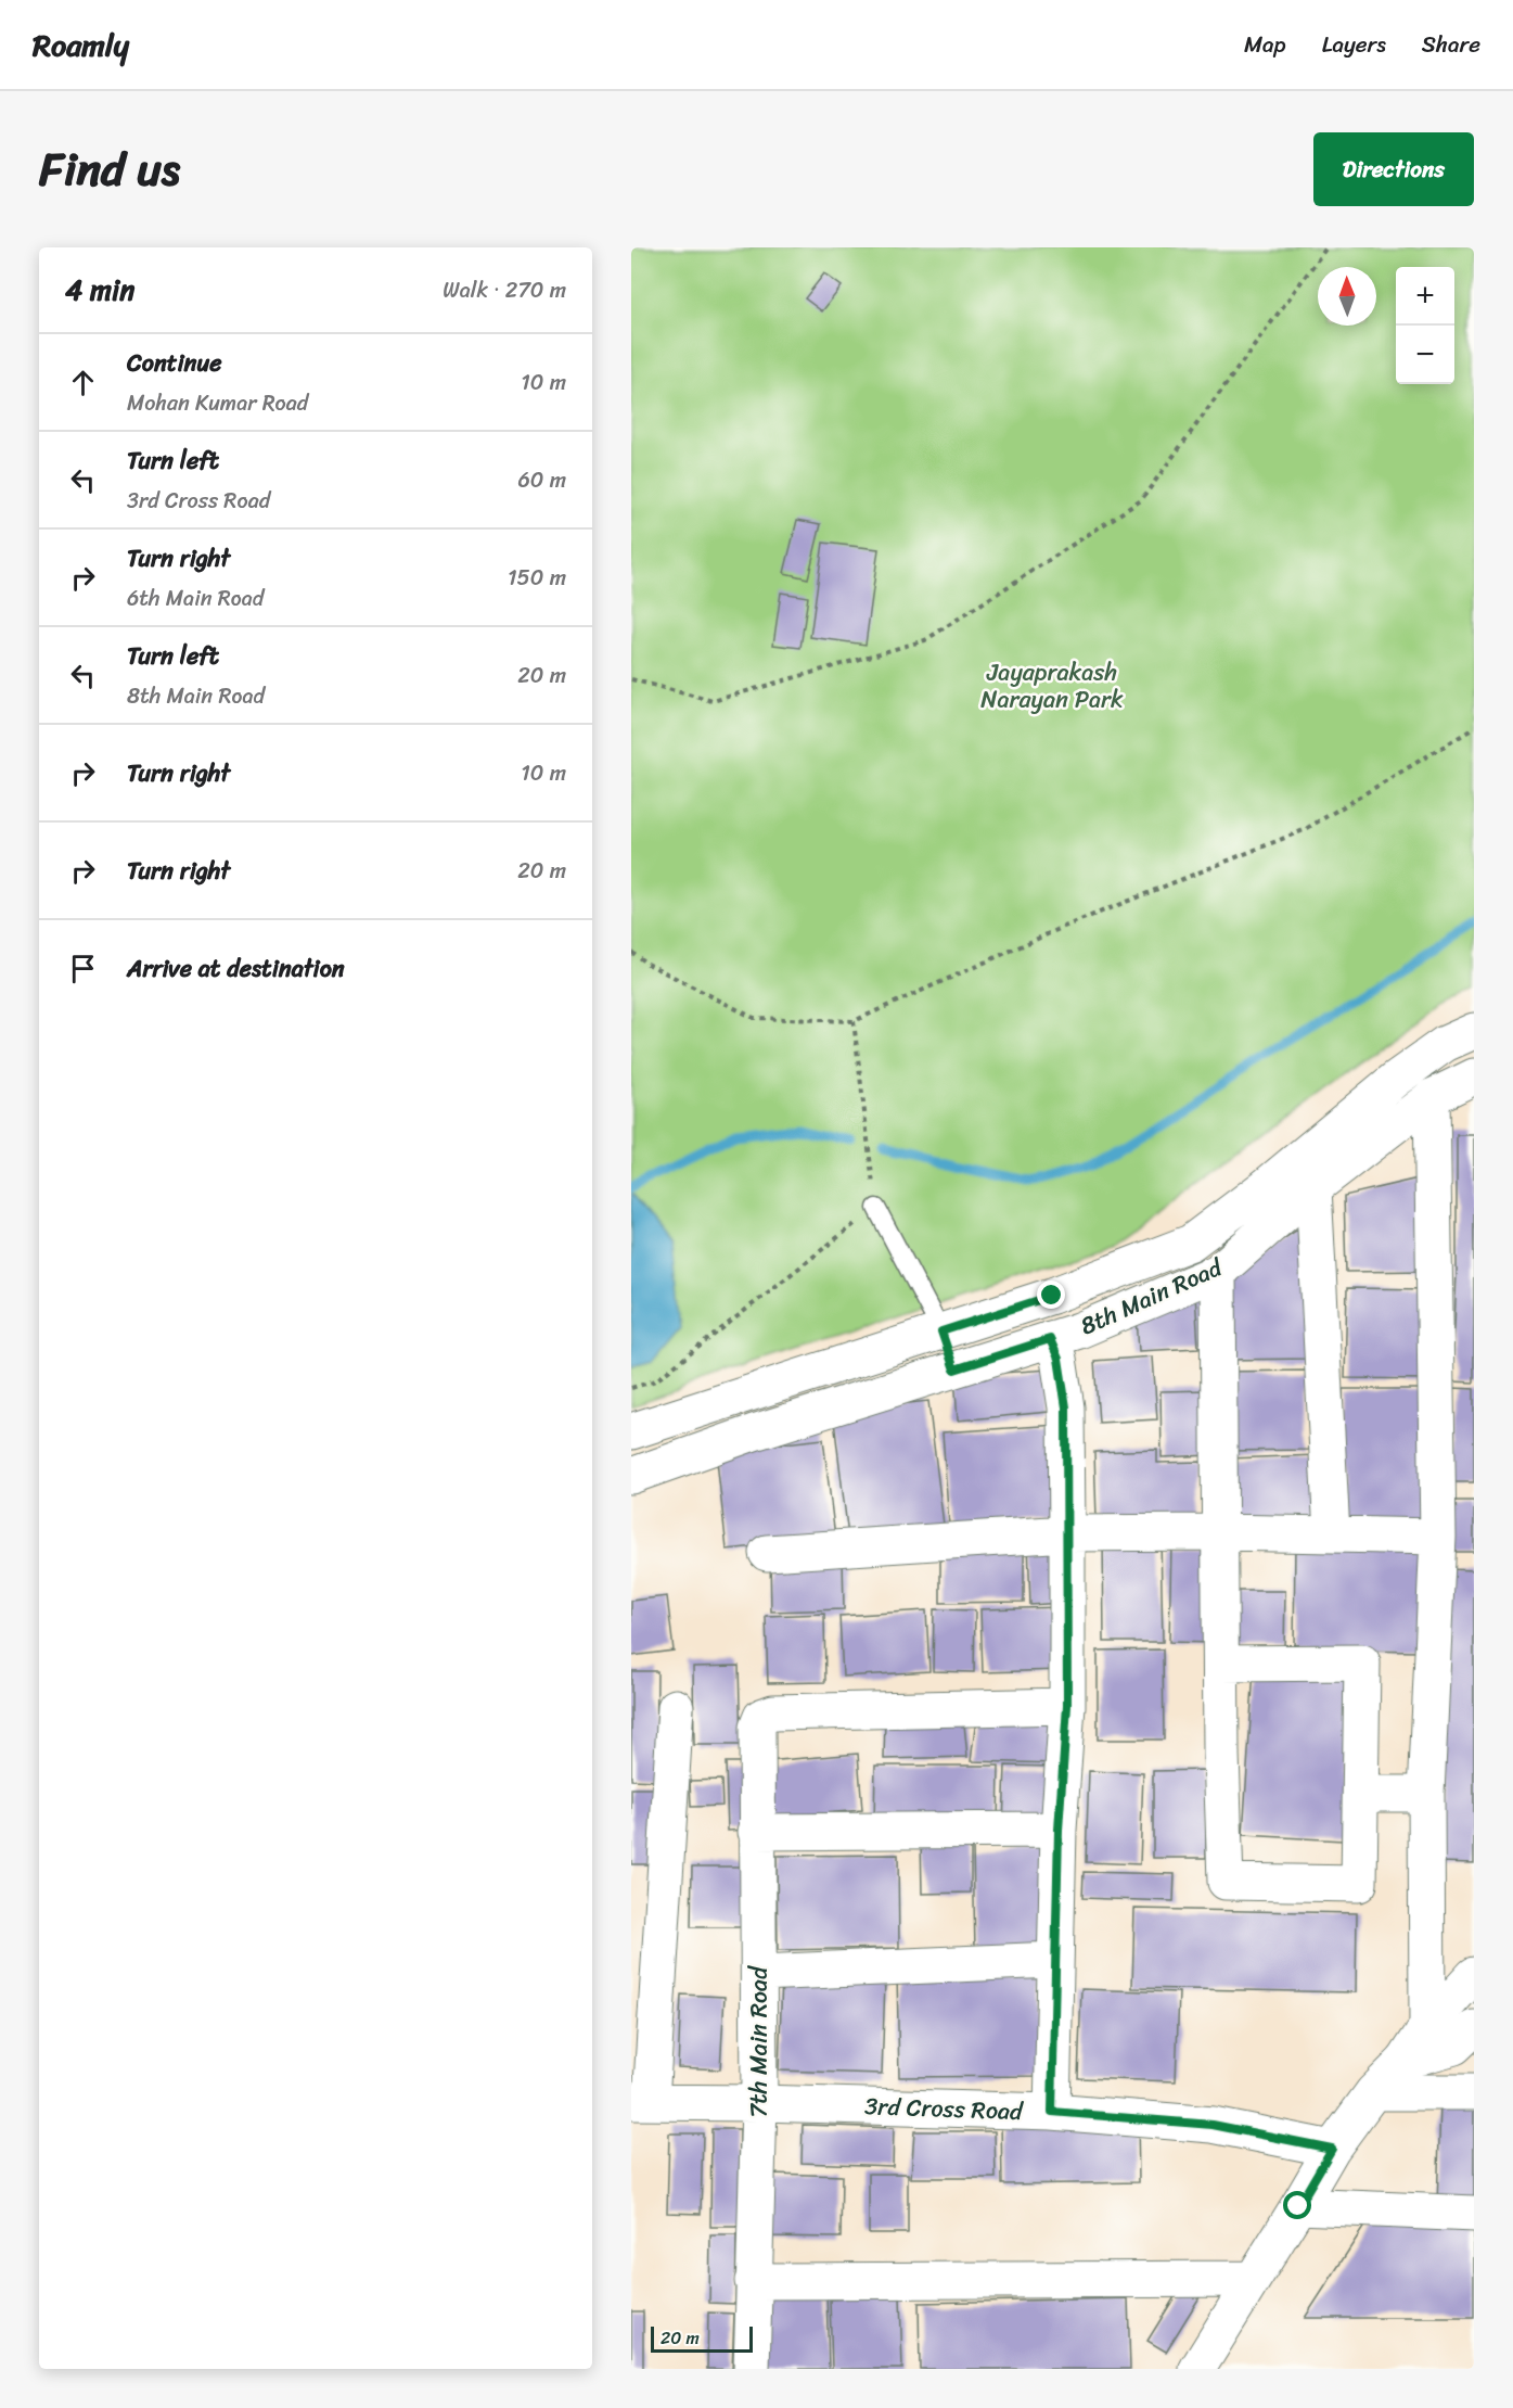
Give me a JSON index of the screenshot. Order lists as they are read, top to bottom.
{
  "streets": {
    "street": ["8th Main Road", "7th Main Road", "3rd Cross Road"]
  },
  "crossings": [
    ["7th Main Road", "3rd Cross Road"]
  ],
  "parks": ["Jayaprakash Narayan Park"],
  "scale_bar": "20 m",
  "north": "top",
  "page": {
    "header": "Roamly",
    "nav": ["Map", "Layers", "Share"],
    "title": "Find us",
    "buttons": "Directions",
    "heading": ["4 min", "Walk · 270 m"],
    "map_buttons": ["+", "−"],
    "list": [
      ["Continue", "Mohan Kumar Road", "10 m"],
      ["Turn left", "3rd Cross Road", "60 m"],
      ["Turn right", "6th Main Road", "150 m"],
      ["Turn left", "8th Main Road", "20 m"],
      ["Turn right", "10 m"],
      ["Turn right", "20 m"],
      "Arrive at destination"
    ],
    "scale": "20 m"
  }
}
